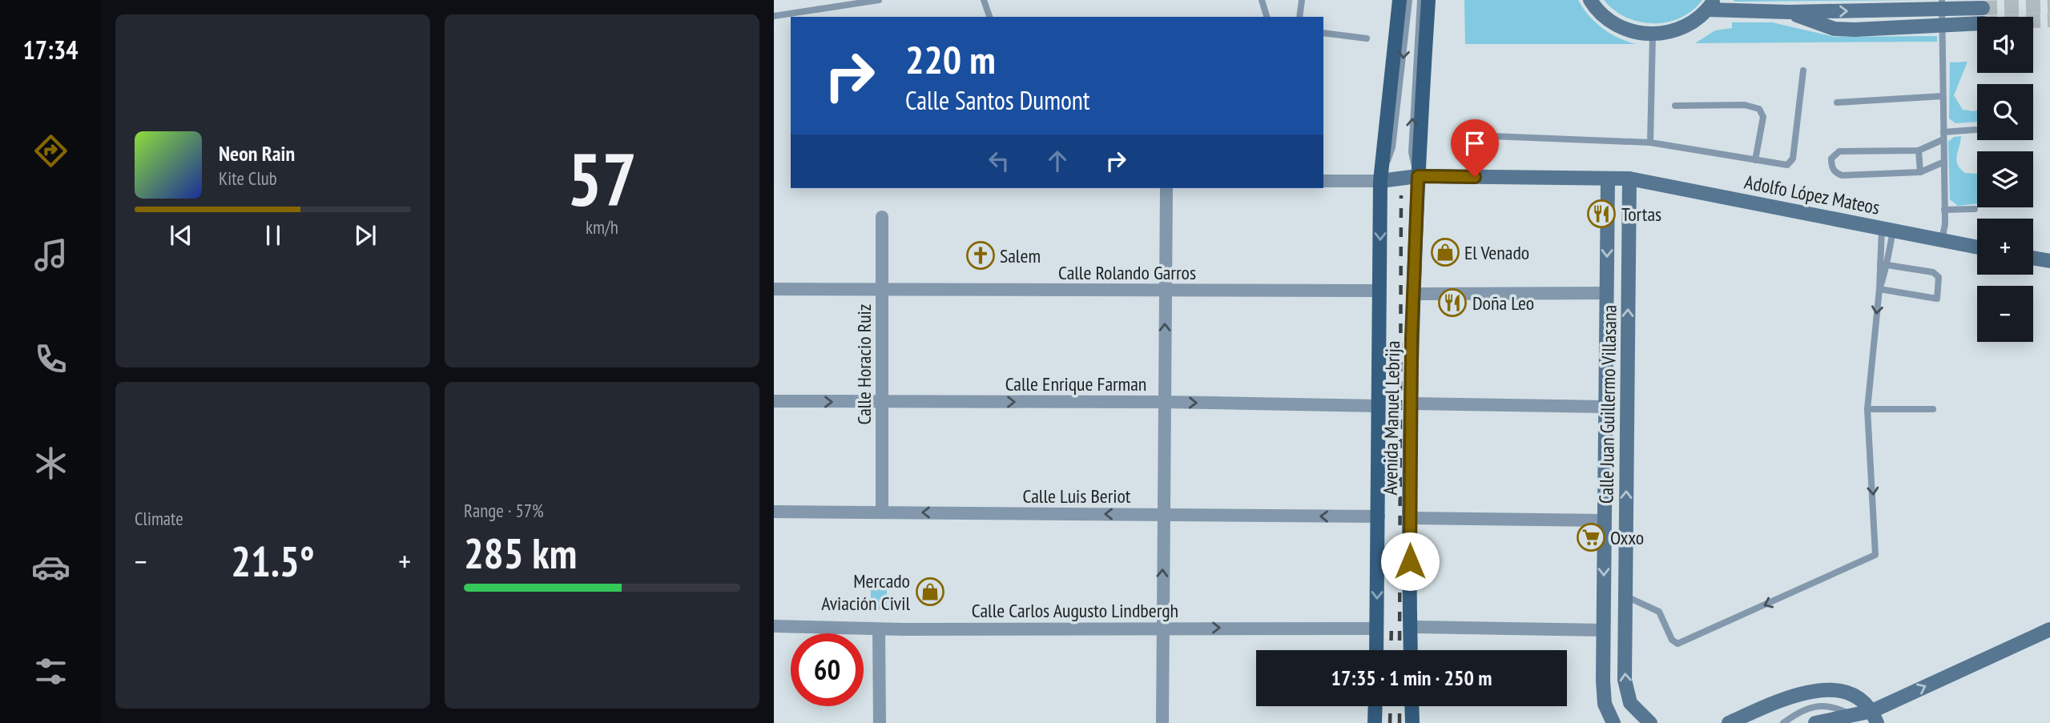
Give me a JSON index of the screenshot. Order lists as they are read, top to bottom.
{
  "streets": {
    "main road": ["Avenida Manuel Lebrija"],
    "street": [
      "Adolfo López Mateos",
      "Calle Rolando Garros",
      "Calle Horacio Ruiz",
      "Calle Enrique Farman",
      "Calle Juan Guillermo Villasana",
      "Calle Luis Beriot",
      "Calle Carlos Augusto Lindbergh"
    ]
  },
  "crossings": [
    ["Adolfo López Mateos", "Calle Juan Guillermo Villasana"],
    ["Adolfo López Mateos", "Avenida Manuel Lebrija"],
    ["Calle Rolando Garros", "Calle Horacio Ruiz"],
    ["Calle Rolando Garros", "Avenida Manuel Lebrija"],
    ["Calle Horacio Ruiz", "Calle Enrique Farman"],
    ["Calle Horacio Ruiz", "Calle Luis Beriot"],
    ["Calle Enrique Farman", "Avenida Manuel Lebrija"],
    ["Avenida Manuel Lebrija", "Calle Luis Beriot"],
    ["Avenida Manuel Lebrija", "Calle Carlos Augusto Lindbergh"]
  ],
  "one_way": ["Calle Enrique Farman", "Calle Luis Beriot", "Calle Carlos Augusto Lindbergh"],
  "places": {
    "restaurant": ["Tortas", "Doña Leo"],
    "shop": ["El Venado", "Mercado Aviación Civil"],
    "church": ["Salem"],
    "supermarket": ["Oxxo"]
  },
  "page": {
    "tabs": "17:34",
    "tile": [
      ["57", "km/h"],
      "Climate",
      ["Range · 57%", "285 km"]
    ],
    "map_buttons": ["+", "−"],
    "turn": ["220 m", "Calle Santos Dumont"],
    "song": ["Neon Rain", "Kite Club"],
    "heat": ["−", "21.5°", "+"],
    "limit": "60",
    "trip": "17:35 · 1 min · 250 m"
  }
}
